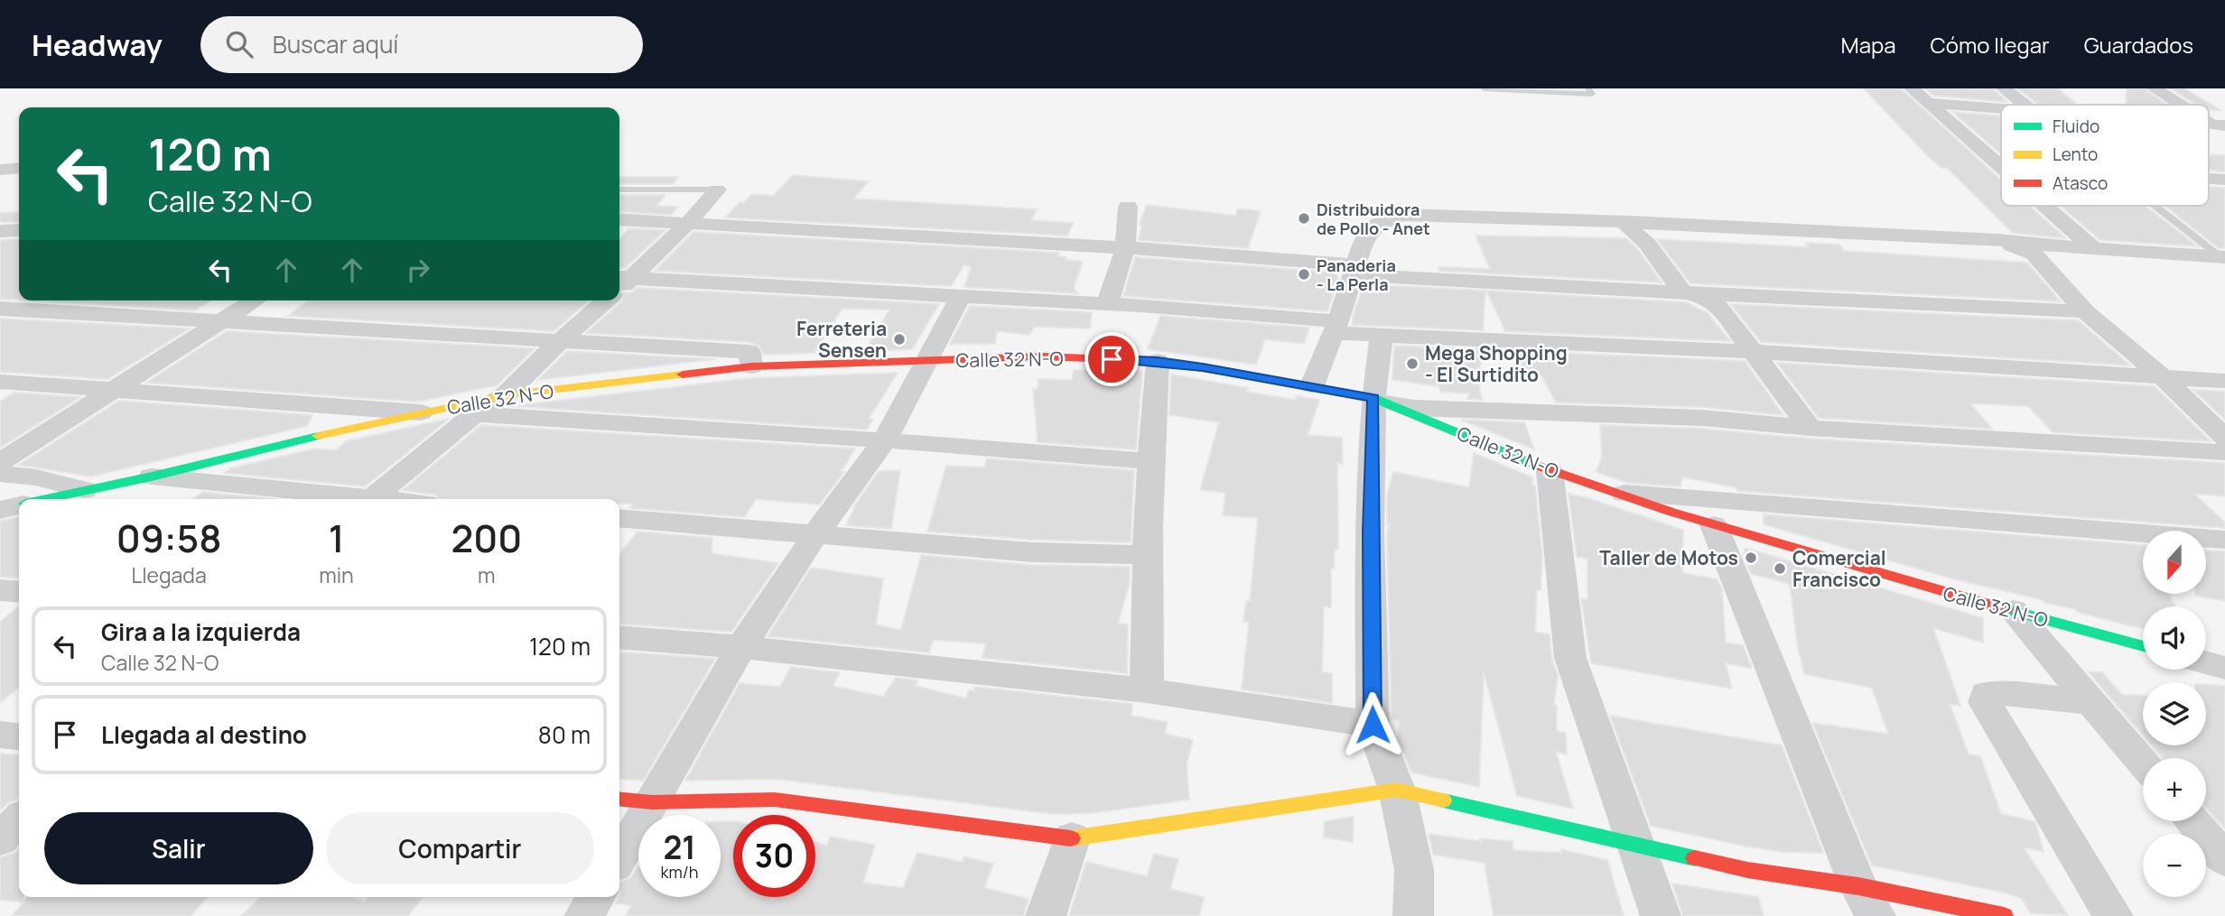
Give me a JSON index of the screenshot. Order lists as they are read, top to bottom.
{
  "streets": {
    "street": ["Calle 32 N-O"]
  },
  "places": [
    "Distribuidora de Pollo - Anet",
    "Panaderia - La Perla",
    "Ferreteria Sensen",
    "Mega Shopping - El Surtidito",
    "Taller de Motos",
    "Comercial Francisco"
  ],
  "legend": ["Fluido", "Lento", "Atasco"],
  "north": "bottom",
  "page": {
    "header": "Headway",
    "search": "Buscar aquí",
    "nav": ["Mapa", "Cómo llegar", "Guardados"],
    "turn": ["120 m", "Calle 32 N-O"],
    "eta": [
      "09:58",
      "Llegada",
      "1",
      "min",
      "200",
      "m"
    ],
    "map_buttons": ["+", "−"],
    "list": [
      {
        "name": "Gira a la izquierda",
        "note": "Calle 32 N-O",
        "value": "120 m"
      },
      {
        "name": "Llegada al destino",
        "value": "80 m"
      }
    ],
    "buttons": ["Salir", "Compartir"],
    "speed": "21 km/h",
    "limit": "30"
  }
}
